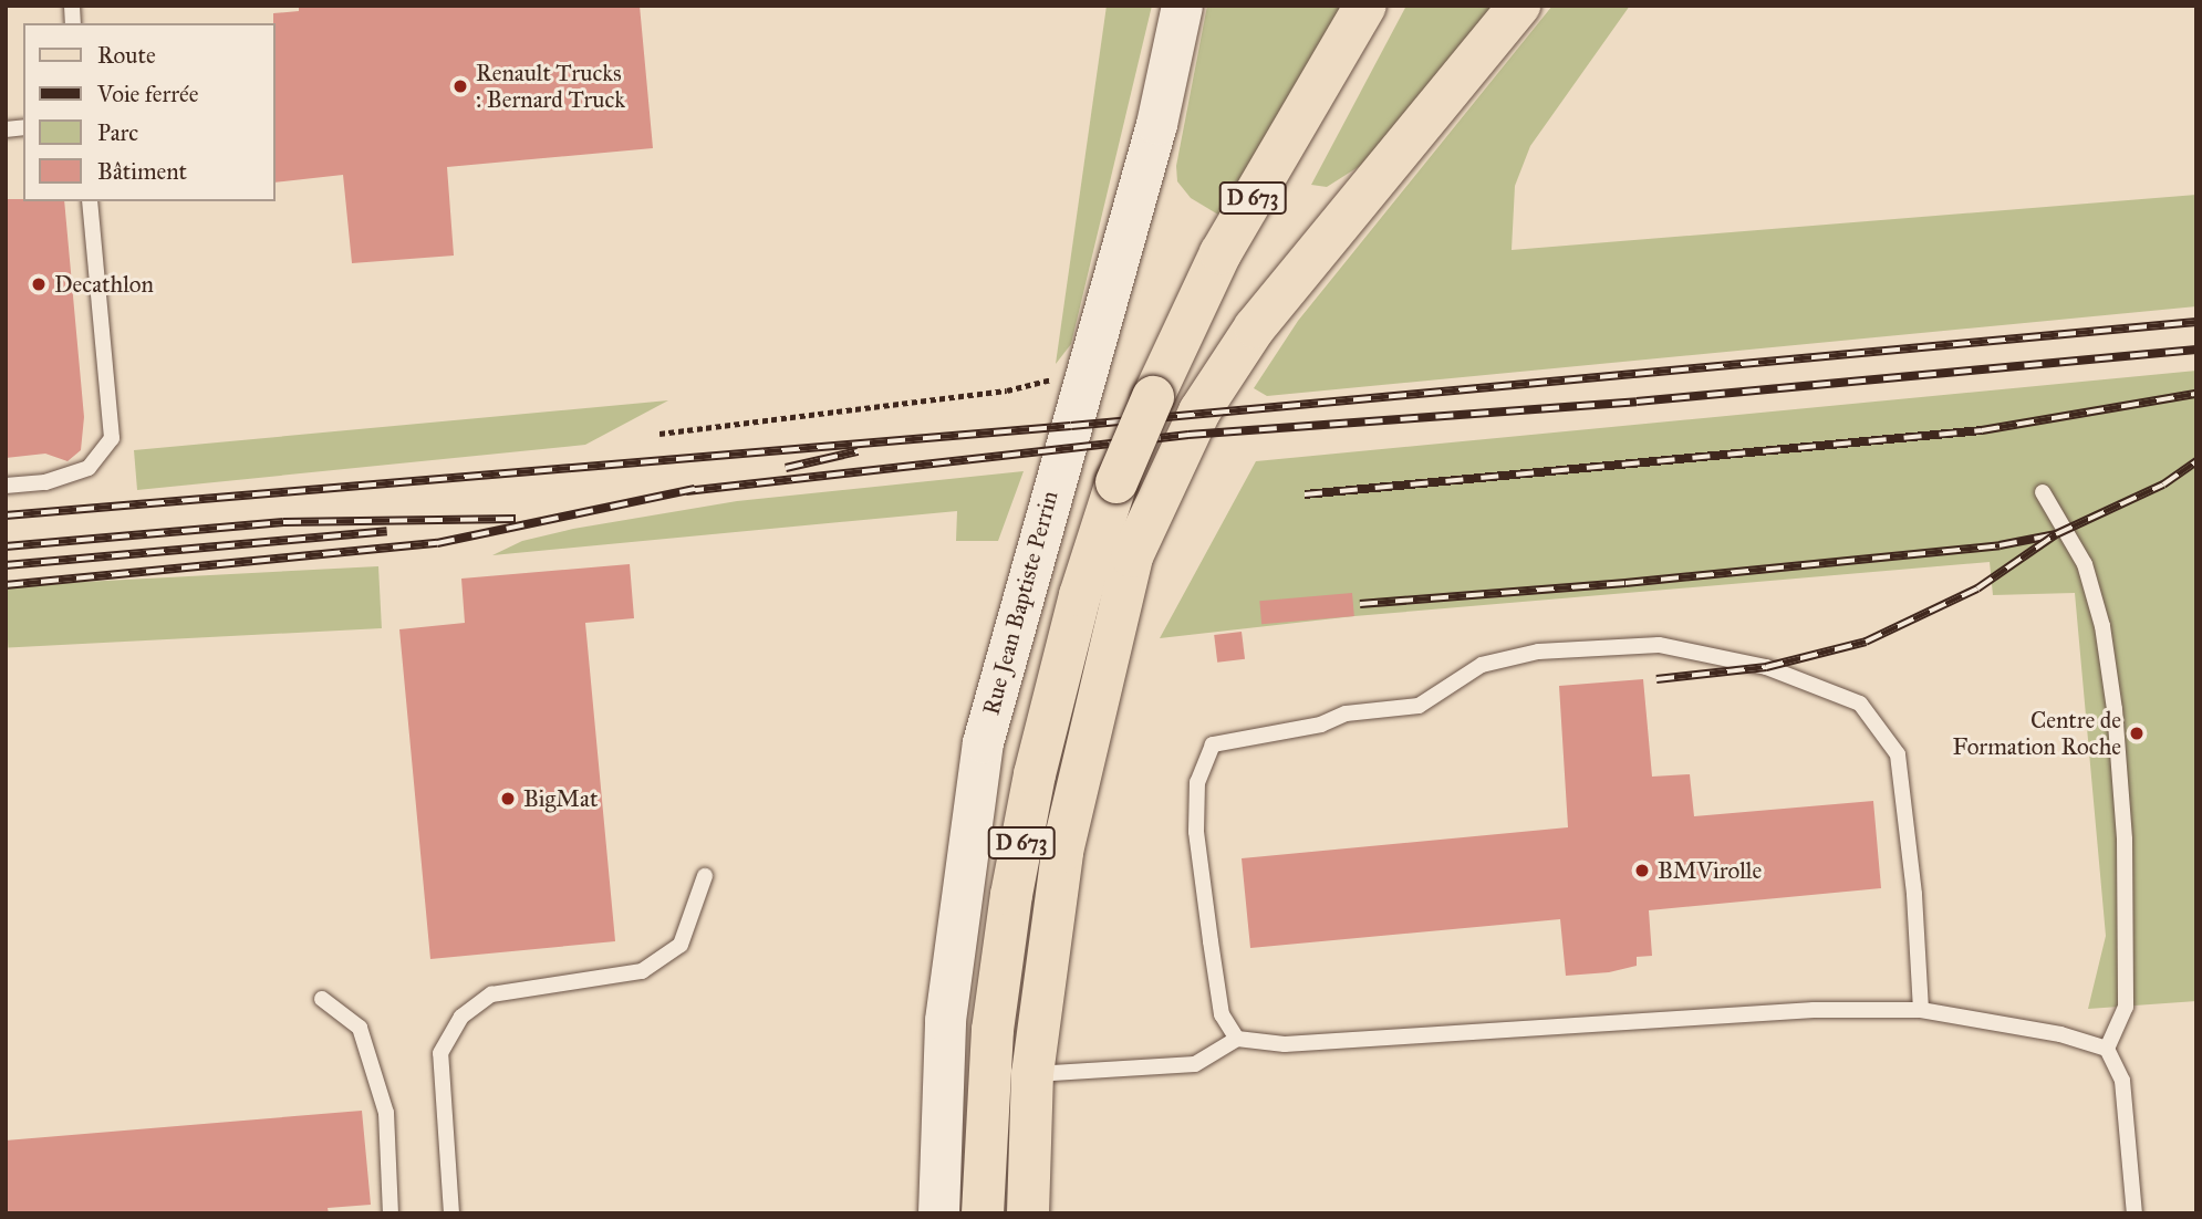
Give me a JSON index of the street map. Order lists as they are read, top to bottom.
{
  "streets": {
    "main road": ["D 673", "Rue Jean Baptiste Perrin"]
  },
  "places": [
    "Renault Trucks : Bernard Truck",
    "Decathlon",
    "Centre de Formation Roche",
    "BigMat",
    "BMVirolle"
  ],
  "legend": [
    "Route",
    "Voie ferrée",
    "Parc",
    "Bâtiment"
  ]
}
